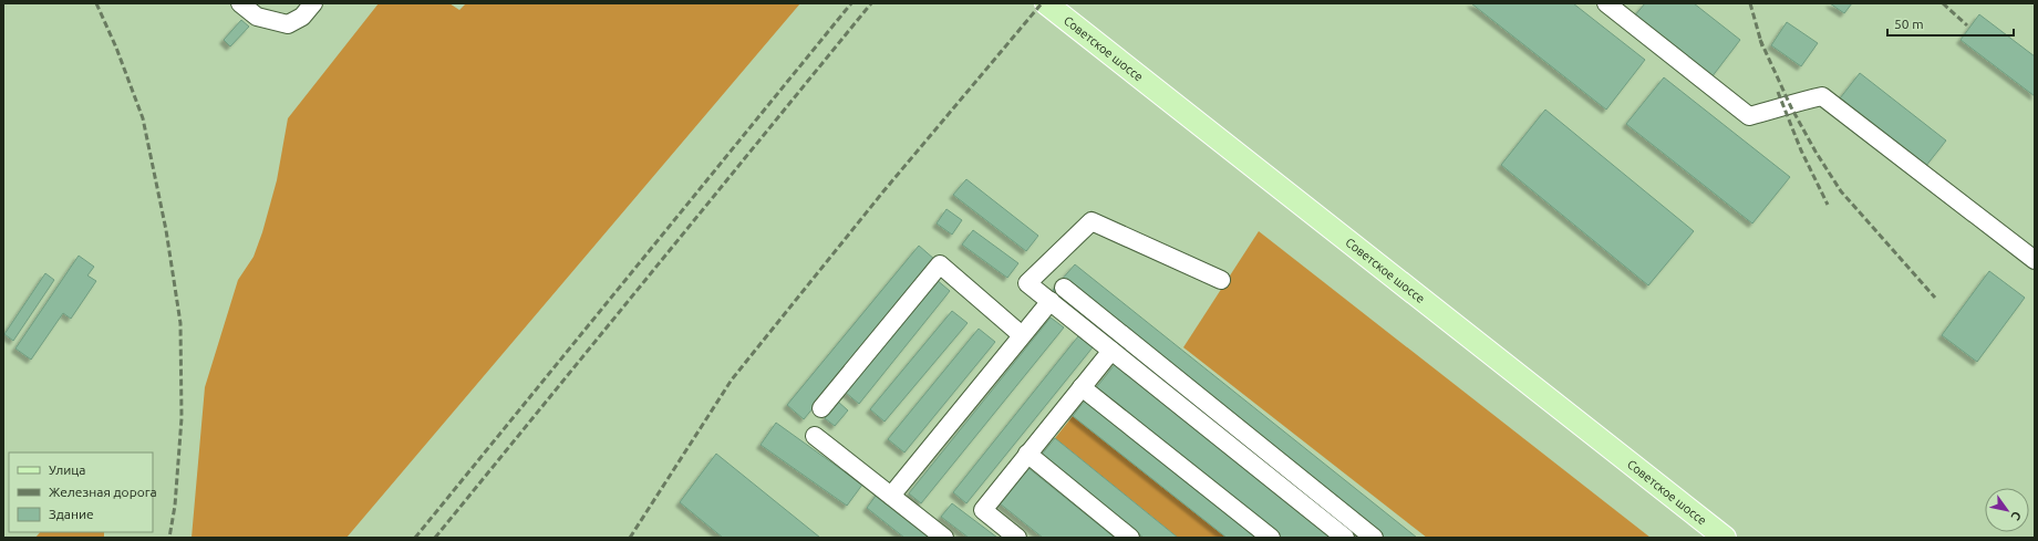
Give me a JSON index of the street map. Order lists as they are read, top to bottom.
{
  "streets": {
    "main road": ["Советское шоссе"]
  },
  "legend": ["Улица", "Железная дорога", "Здание"],
  "scale_bar": "50 m",
  "north": "bottom right"
}
